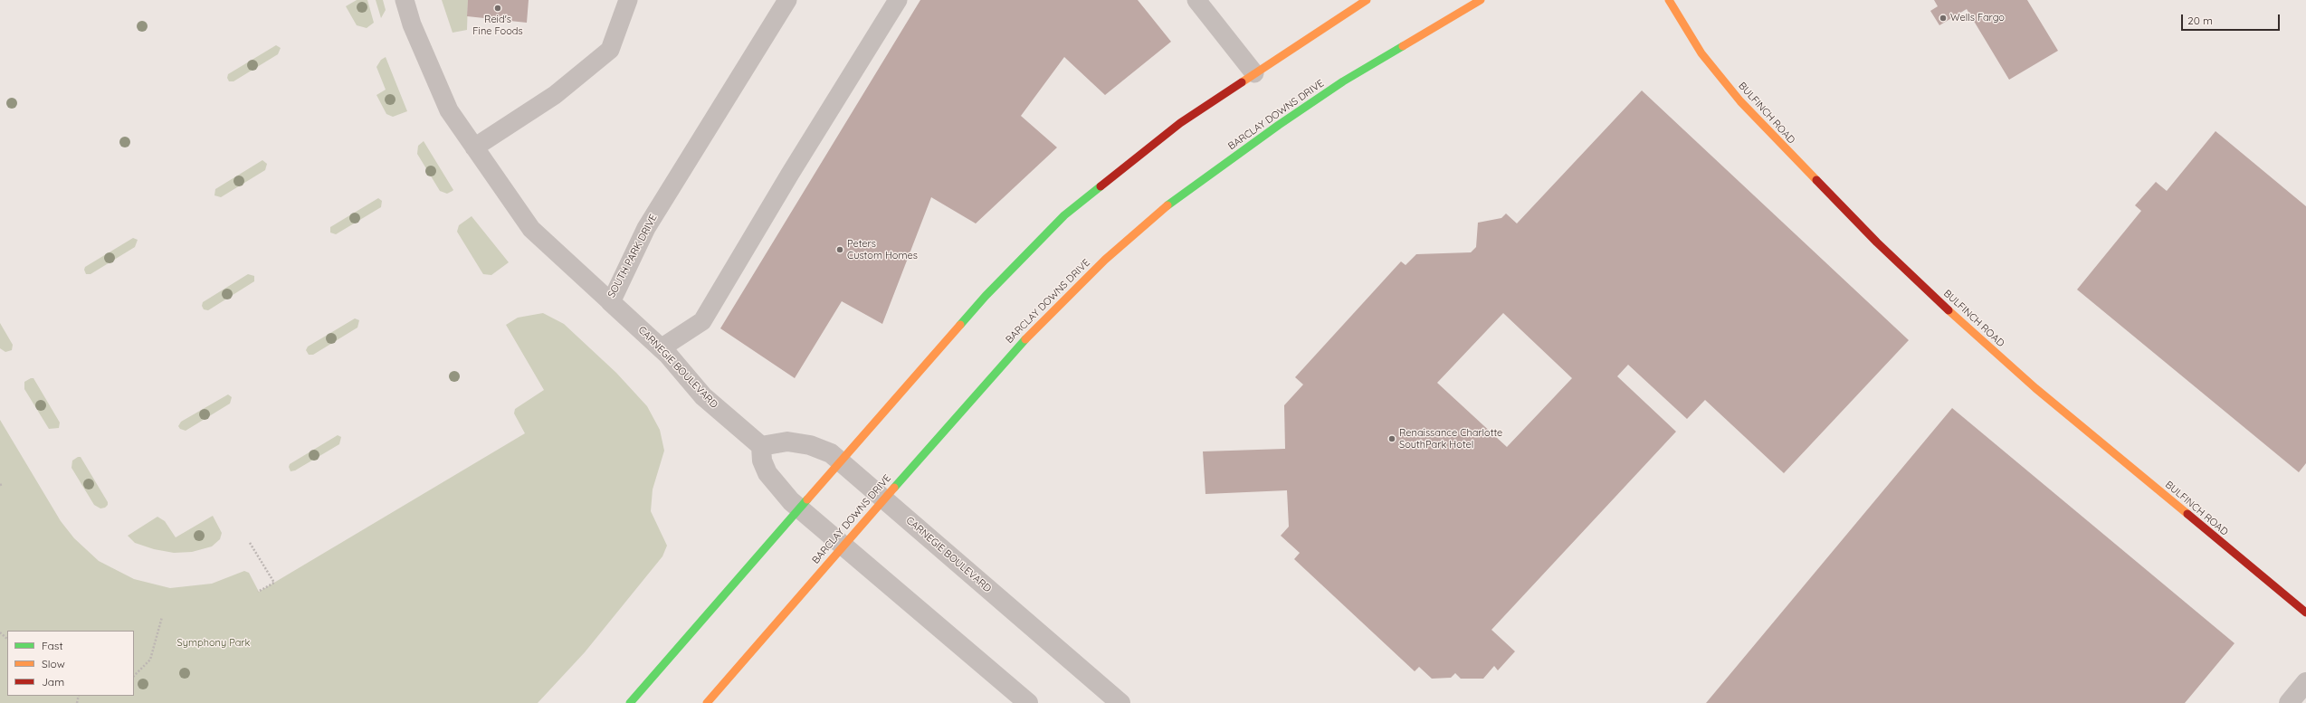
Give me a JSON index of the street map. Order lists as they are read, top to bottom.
{
  "streets": {
    "street": ["BULFINCH ROAD", "BARCLAY DOWNS DRIVE", "CARNEGIE BOULEVARD"],
    "lane": ["SOUTH PARK DRIVE"]
  },
  "crossings": [
    ["BARCLAY DOWNS DRIVE", "CARNEGIE BOULEVARD"],
    ["SOUTH PARK DRIVE", "CARNEGIE BOULEVARD"]
  ],
  "parks": ["Symphony Park"],
  "places": [
    "Reid's Fine Foods",
    "Wells Fargo",
    "Peters Custom Homes",
    "Renaissance Charlotte SouthPark Hotel"
  ],
  "legend": ["Fast", "Slow", "Jam"],
  "scale_bar": "20 m"
}
